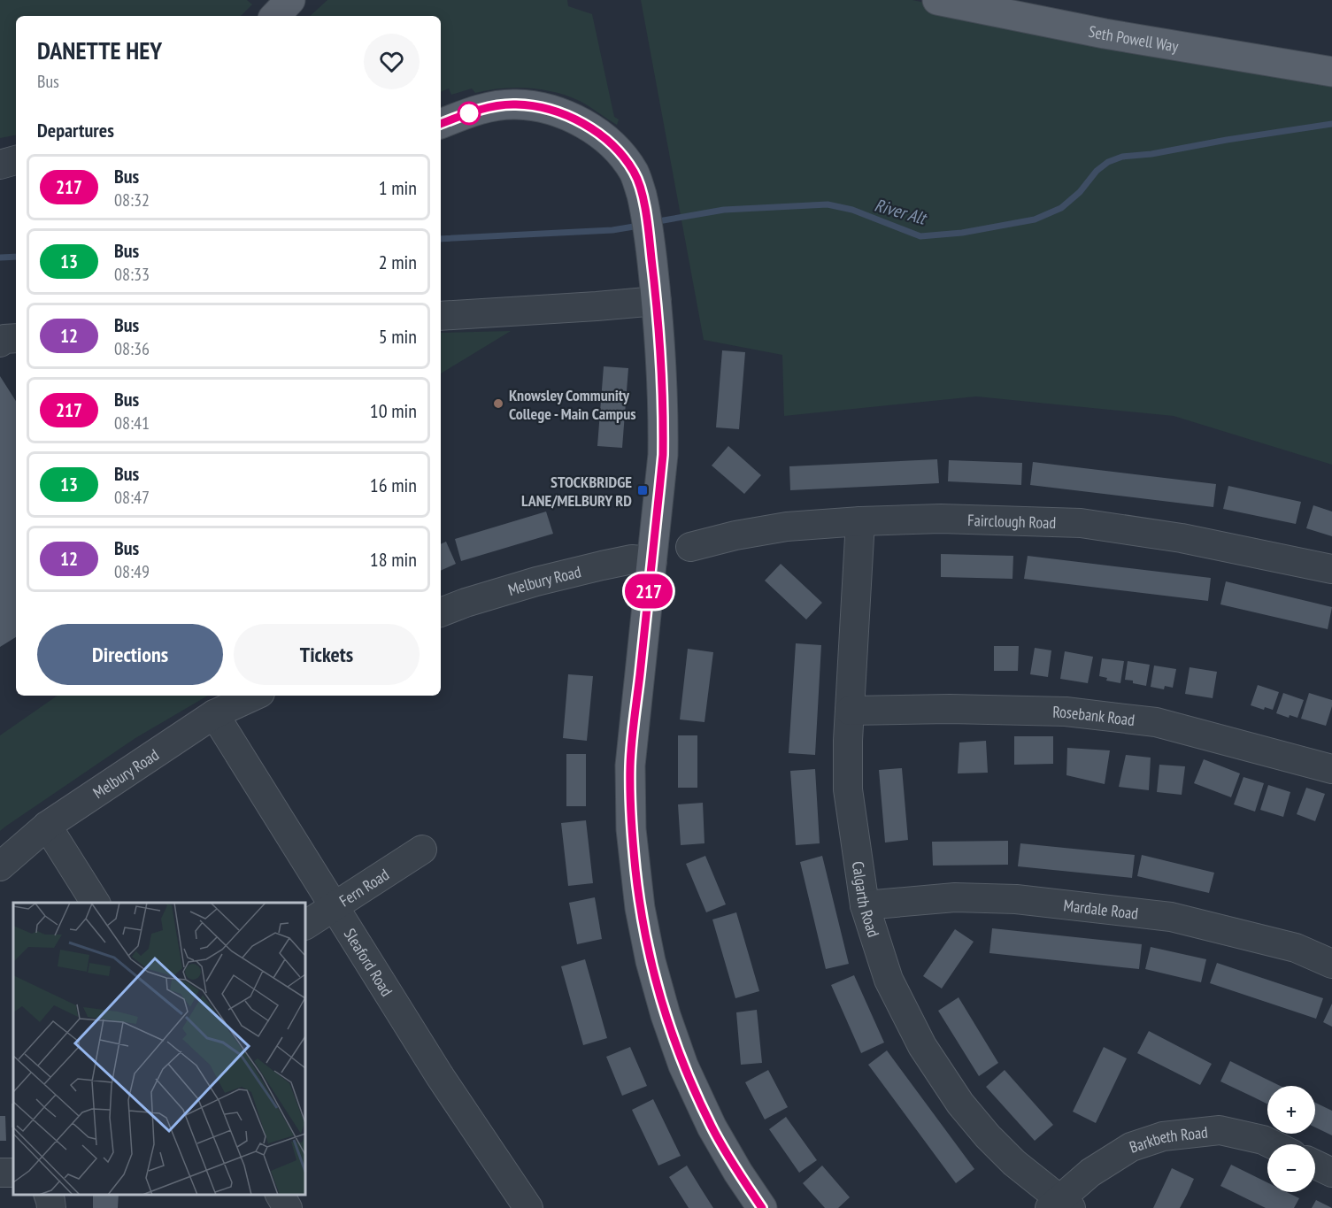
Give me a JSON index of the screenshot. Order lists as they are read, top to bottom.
{
  "streets": {
    "main road": ["Seth Powell Way"],
    "street": [
      "Fairclough Road",
      "Melbury Road",
      "Rosebank Road",
      "Fern Road",
      "Calgarth Road",
      "Mardale Road",
      "Sleaford Road",
      "Barkbeth Road"
    ]
  },
  "crossings": [
    ["Fairclough Road", "Calgarth Road"],
    ["Melbury Road", "Sleaford Road"],
    ["Rosebank Road", "Calgarth Road"],
    ["Fern Road", "Sleaford Road"],
    ["Calgarth Road", "Mardale Road"],
    ["Calgarth Road", "Barkbeth Road"]
  ],
  "water": ["River Alt"],
  "places": {
    "other": ["Knowsley Community College - Main Campus"],
    "transit": ["STOCKBRIDGE LANE/MELBURY RD"]
  },
  "lines": ["bus line 217"],
  "page": {
    "on_map": "217",
    "heading": [
      ["DANETTE HEY", "Bus"],
      "Departures"
    ],
    "list": [
      {
        "mark": "217",
        "name": "Bus",
        "note": "08:32",
        "value": "1 min"
      },
      {
        "mark": "13",
        "name": "Bus",
        "note": "08:33",
        "value": "2 min"
      },
      {
        "mark": "12",
        "name": "Bus",
        "note": "08:36",
        "value": "5 min"
      },
      {
        "mark": "217",
        "name": "Bus",
        "note": "08:41",
        "value": "10 min"
      },
      {
        "mark": "13",
        "name": "Bus",
        "note": "08:47",
        "value": "16 min"
      },
      {
        "mark": "12",
        "name": "Bus",
        "note": "08:49",
        "value": "18 min"
      }
    ],
    "buttons": ["Directions", "Tickets"],
    "map_buttons": ["+", "−"]
  }
}
